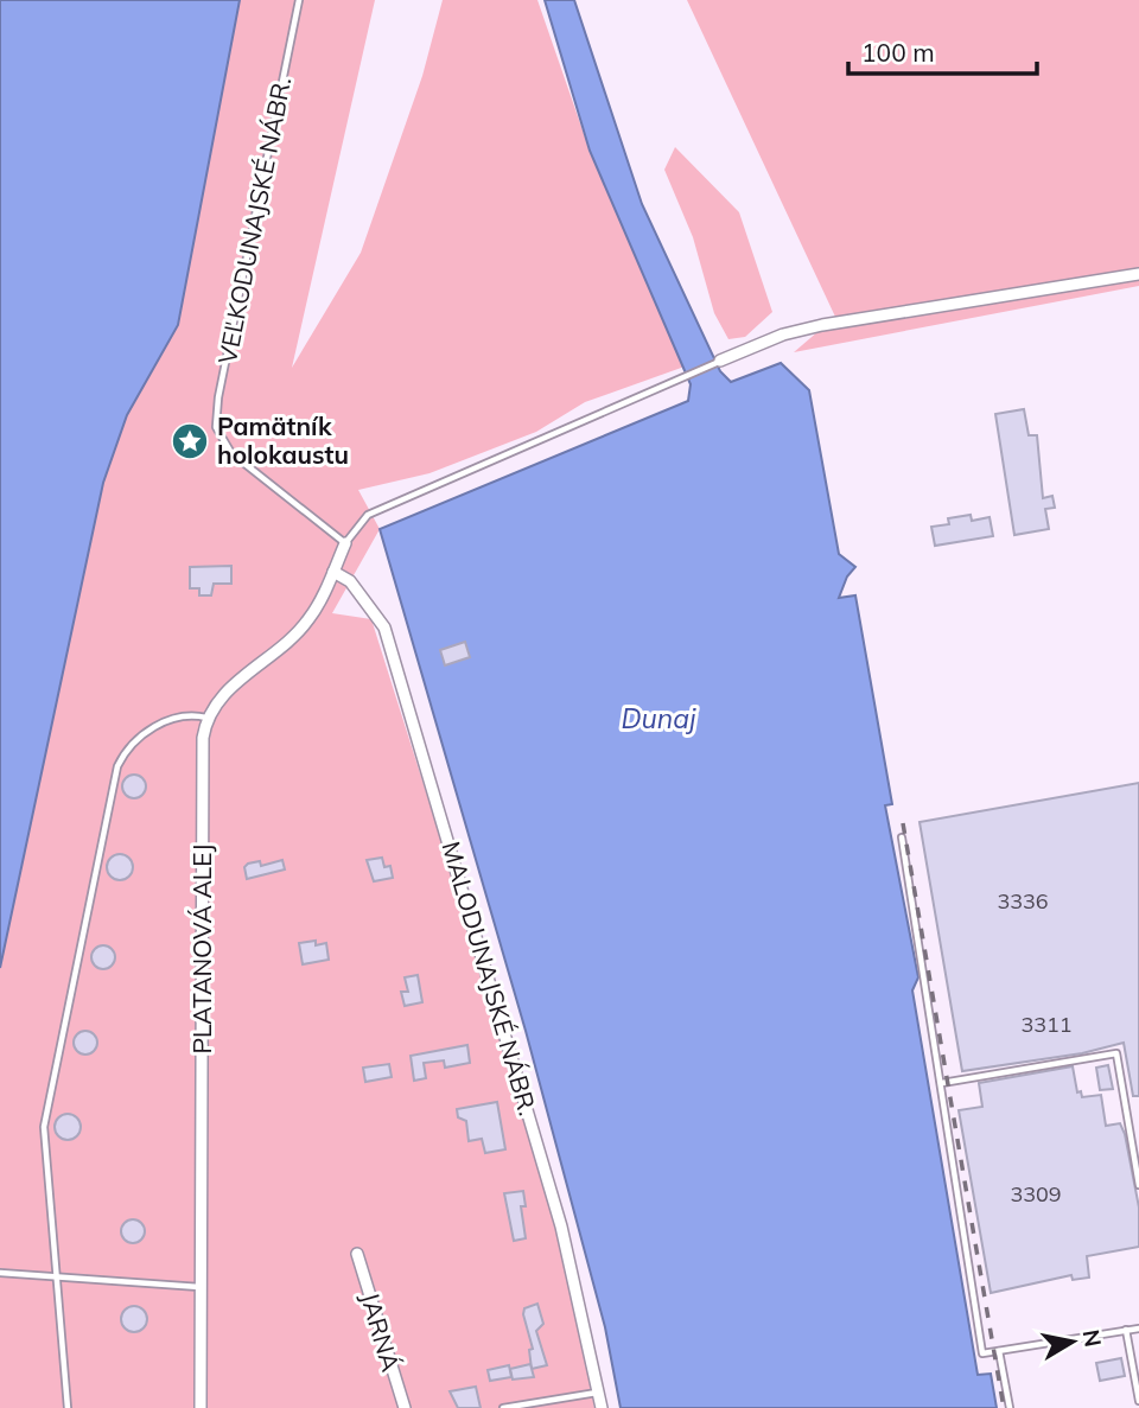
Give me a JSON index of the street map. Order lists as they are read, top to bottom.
{
  "streets": {
    "street": ["PLATANOVÁ ALEJ", "MALODUNAJSKÉ NÁBR.", "JARNÁ"],
    "lane": ["VEĽKODUNAJSKÉ NÁBR."]
  },
  "water": ["Dunaj"],
  "places": {
    "place": ["Pamätník holokaustu"]
  },
  "house_numbers": ["3336", "3311", "3309"],
  "scale_bar": "100 m",
  "north": "right"
}
